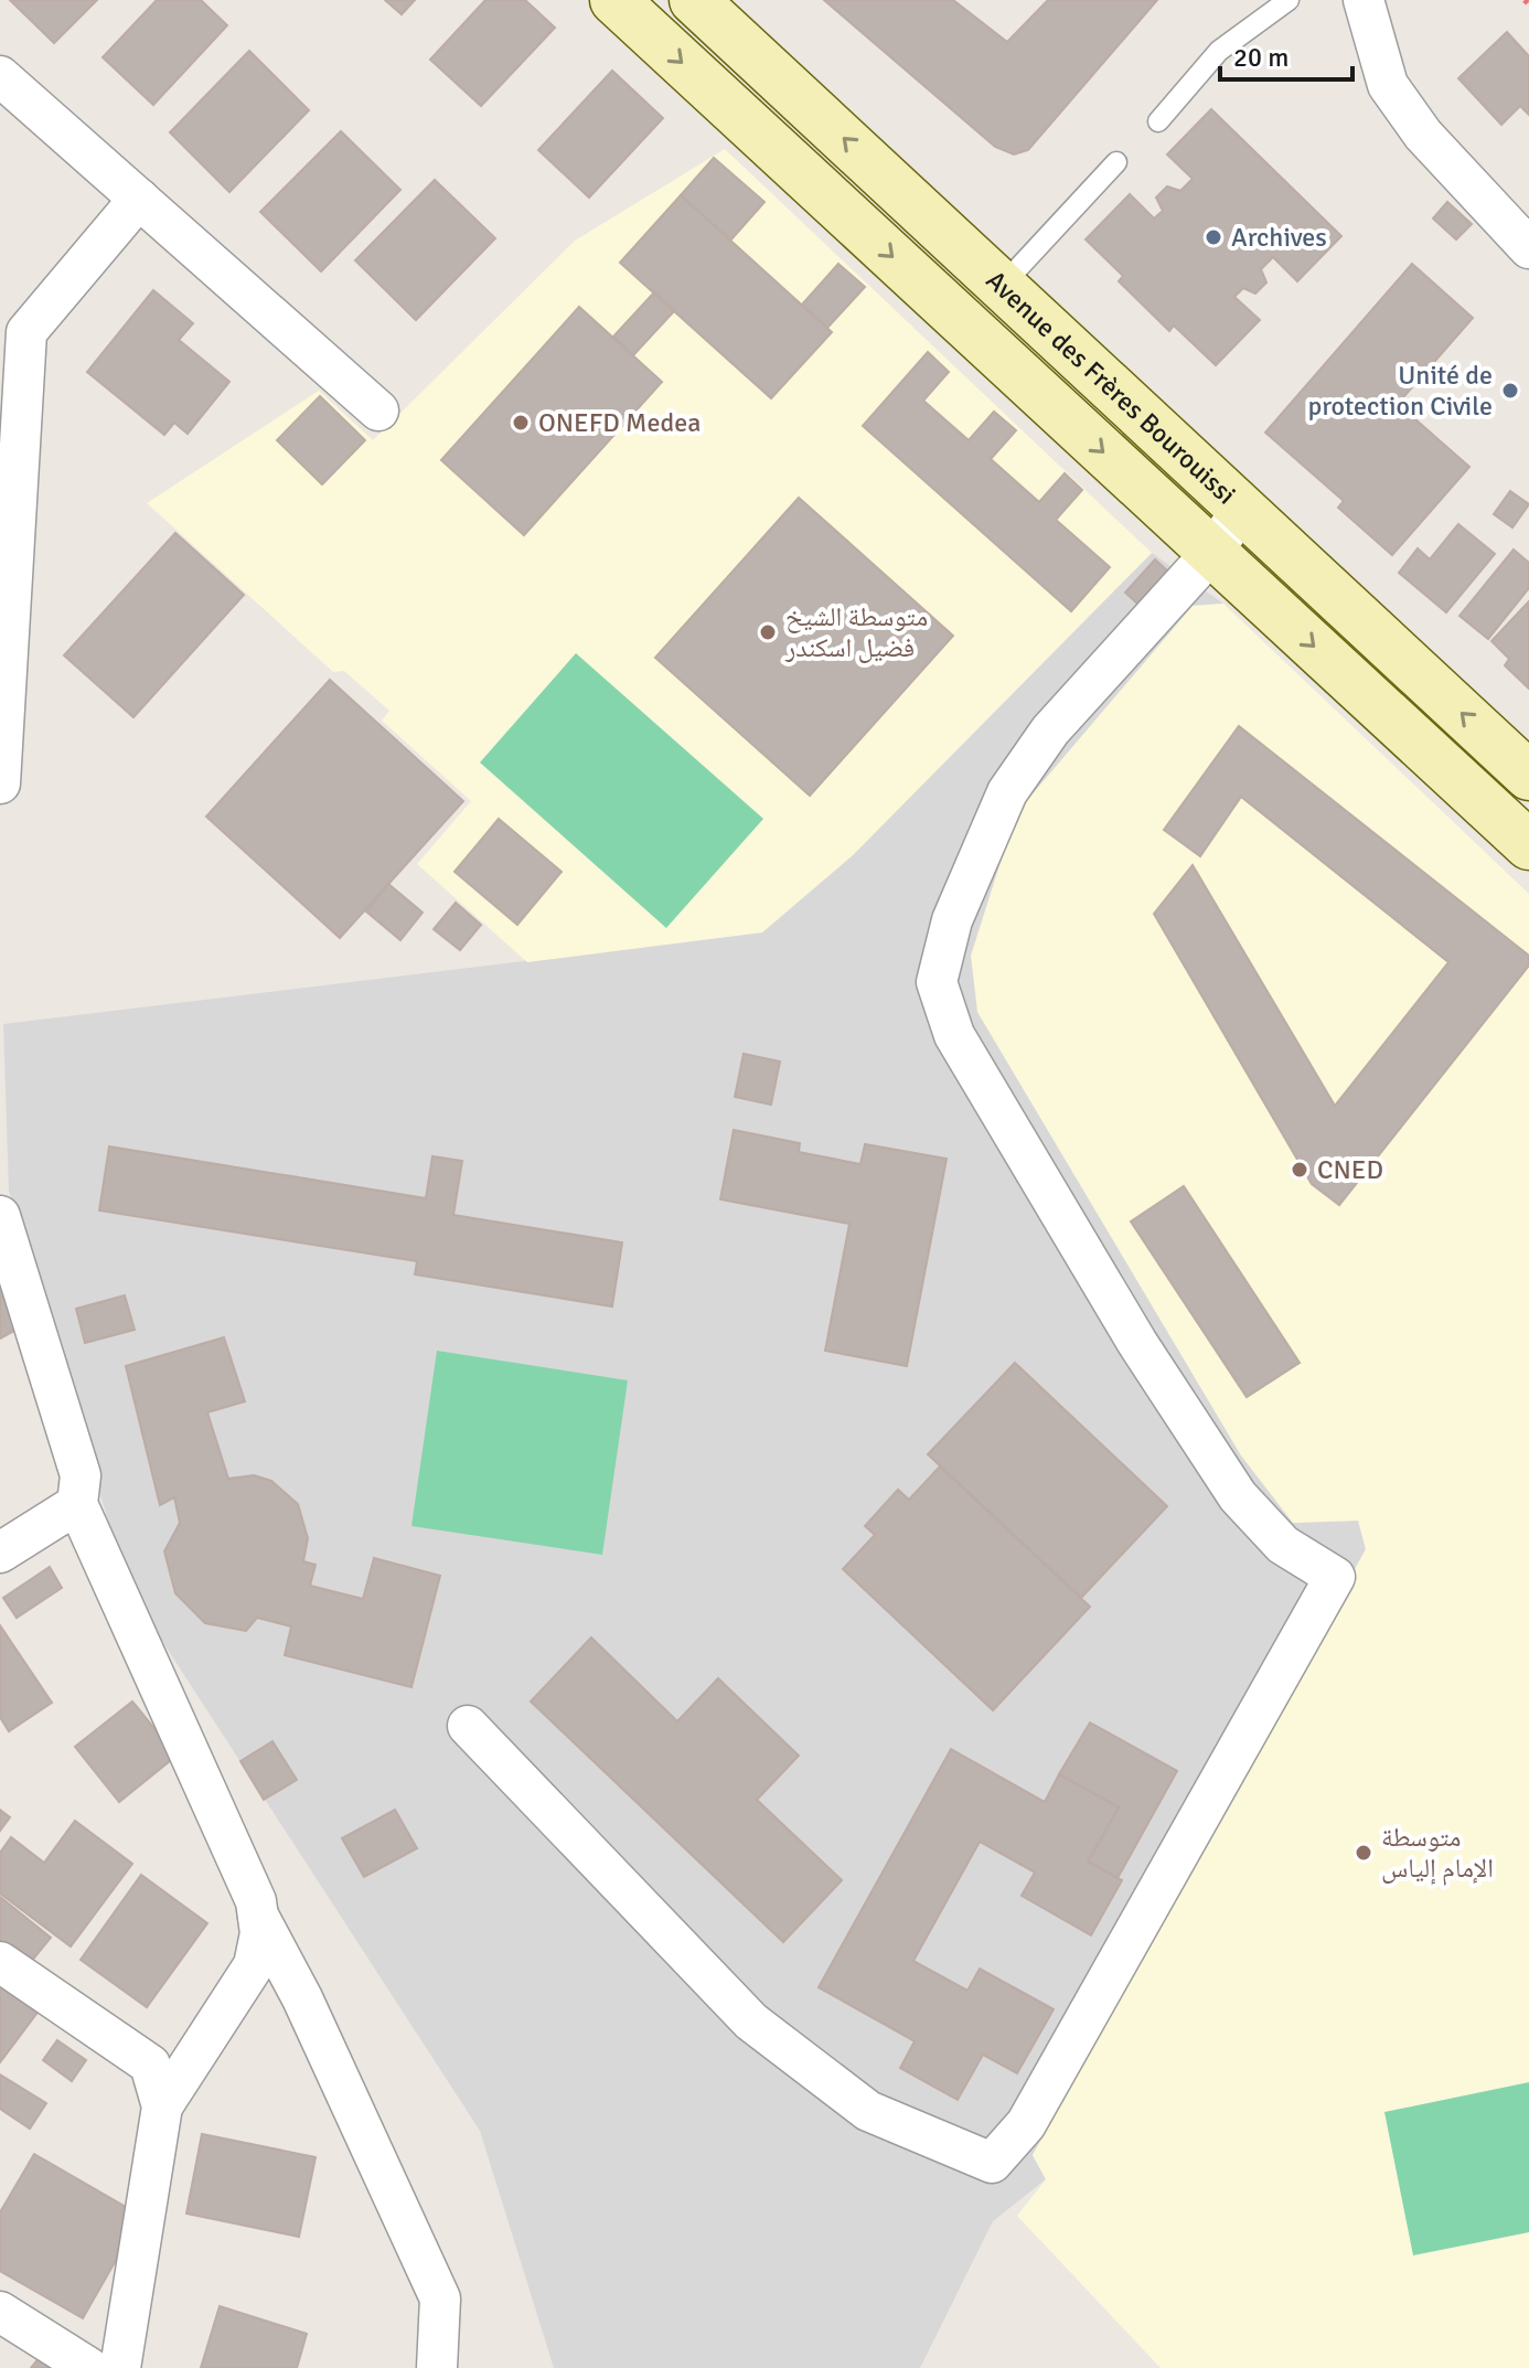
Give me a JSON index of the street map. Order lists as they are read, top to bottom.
{
  "streets": {
    "main road": ["Avenue des Frères Bourouissi"]
  },
  "places": [
    "Archives",
    "Unité de protection Civile",
    "ONEFD Medea",
    "متوسطة الشيخ فضيل اسكندر",
    "CNED",
    "متوسطة الإمام إلياس"
  ],
  "scale_bar": "20 m"
}
